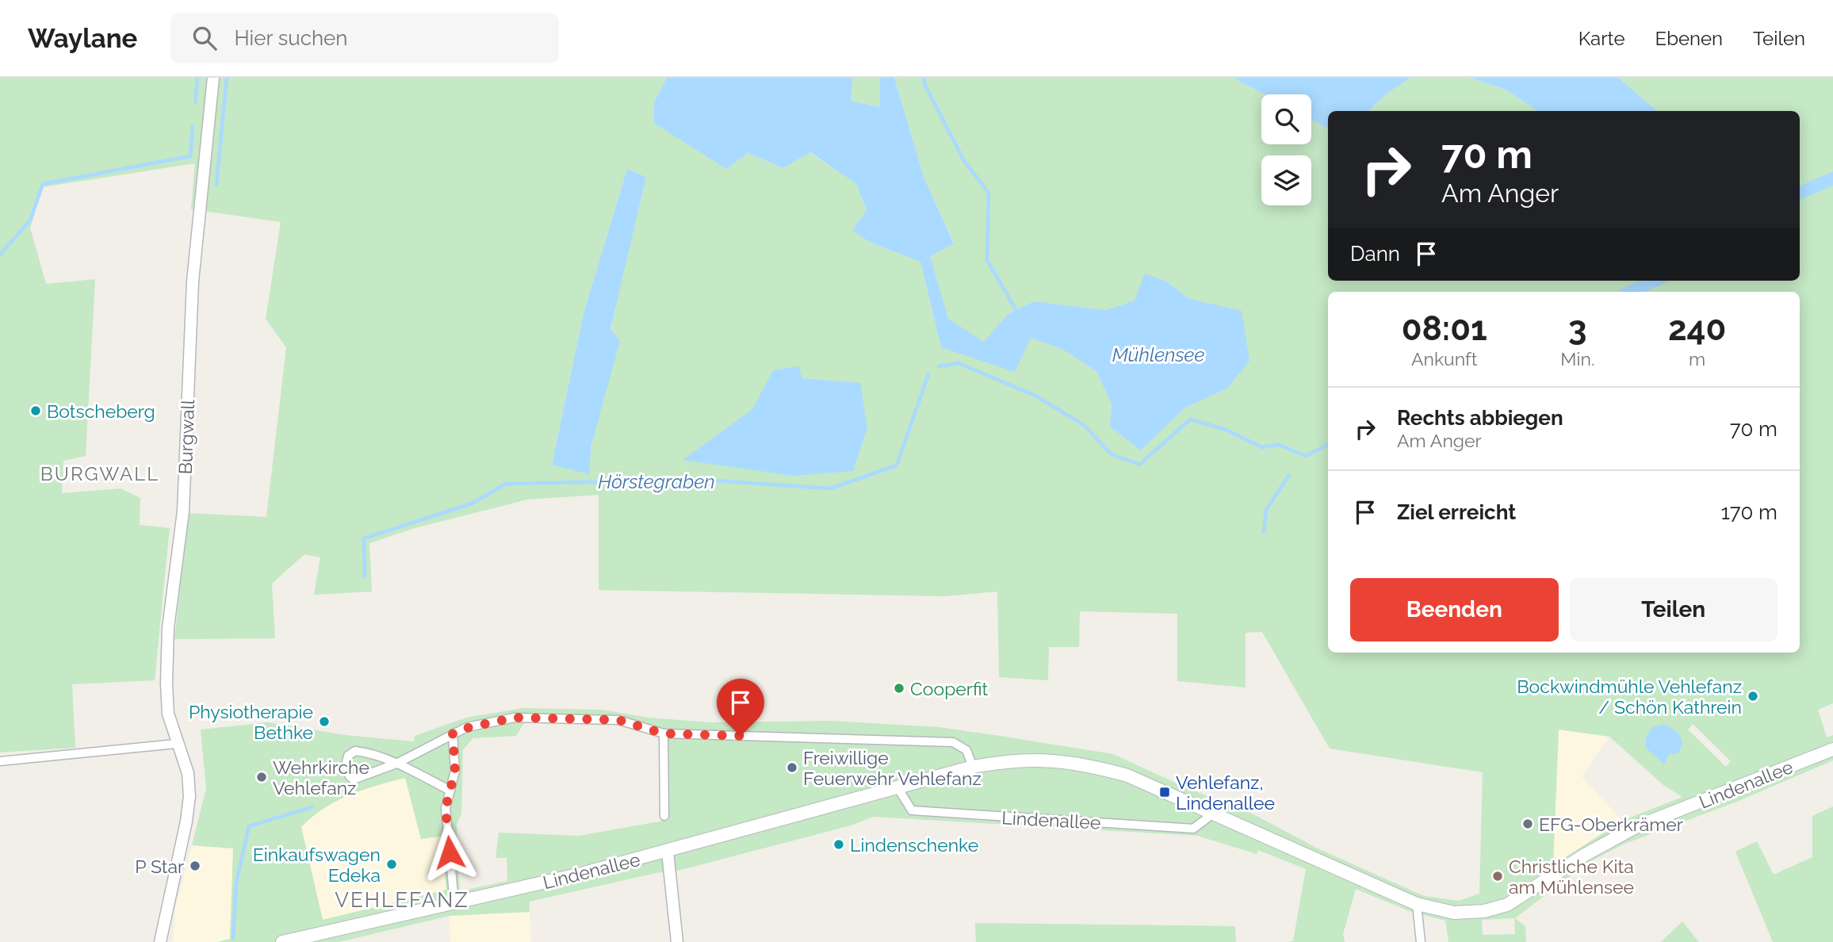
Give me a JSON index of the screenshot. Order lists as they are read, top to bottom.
{
  "streets": {
    "main road": ["Lindenallee"],
    "street": ["Burgwall"]
  },
  "districts": ["BURGWALL", "VEHLEFANZ"],
  "water": ["Mühlensee", "Hörstegraben"],
  "places": {
    "other": [
      "Botscheberg",
      "Cooperfit",
      "Bockwindmühle Vehlefanz / Schön Kathrein",
      "Physiotherapie Bethke",
      "Freiwillige Feuerwehr Vehlefanz",
      "Wehrkirche Vehlefanz",
      "EFG-Oberkrämer",
      "Lindenschenke",
      "Einkaufswagen Edeka",
      "P Star",
      "Christliche Kita am Mühlensee"
    ],
    "transit": ["Vehlefanz, Lindenallee"]
  },
  "page": {
    "header": "Waylane",
    "search": "Hier suchen",
    "nav": ["Karte", "Ebenen", "Teilen"],
    "turn": ["70 m", "Am Anger"],
    "then": "Dann",
    "eta": [
      "08:01",
      "Ankunft",
      "3",
      "Min.",
      "240",
      "m"
    ],
    "list": [
      {
        "name": "Rechts abbiegen",
        "note": "Am Anger",
        "value": "70 m"
      },
      {
        "name": "Ziel erreicht",
        "value": "170 m"
      }
    ],
    "buttons": ["Beenden", "Teilen"]
  }
}
